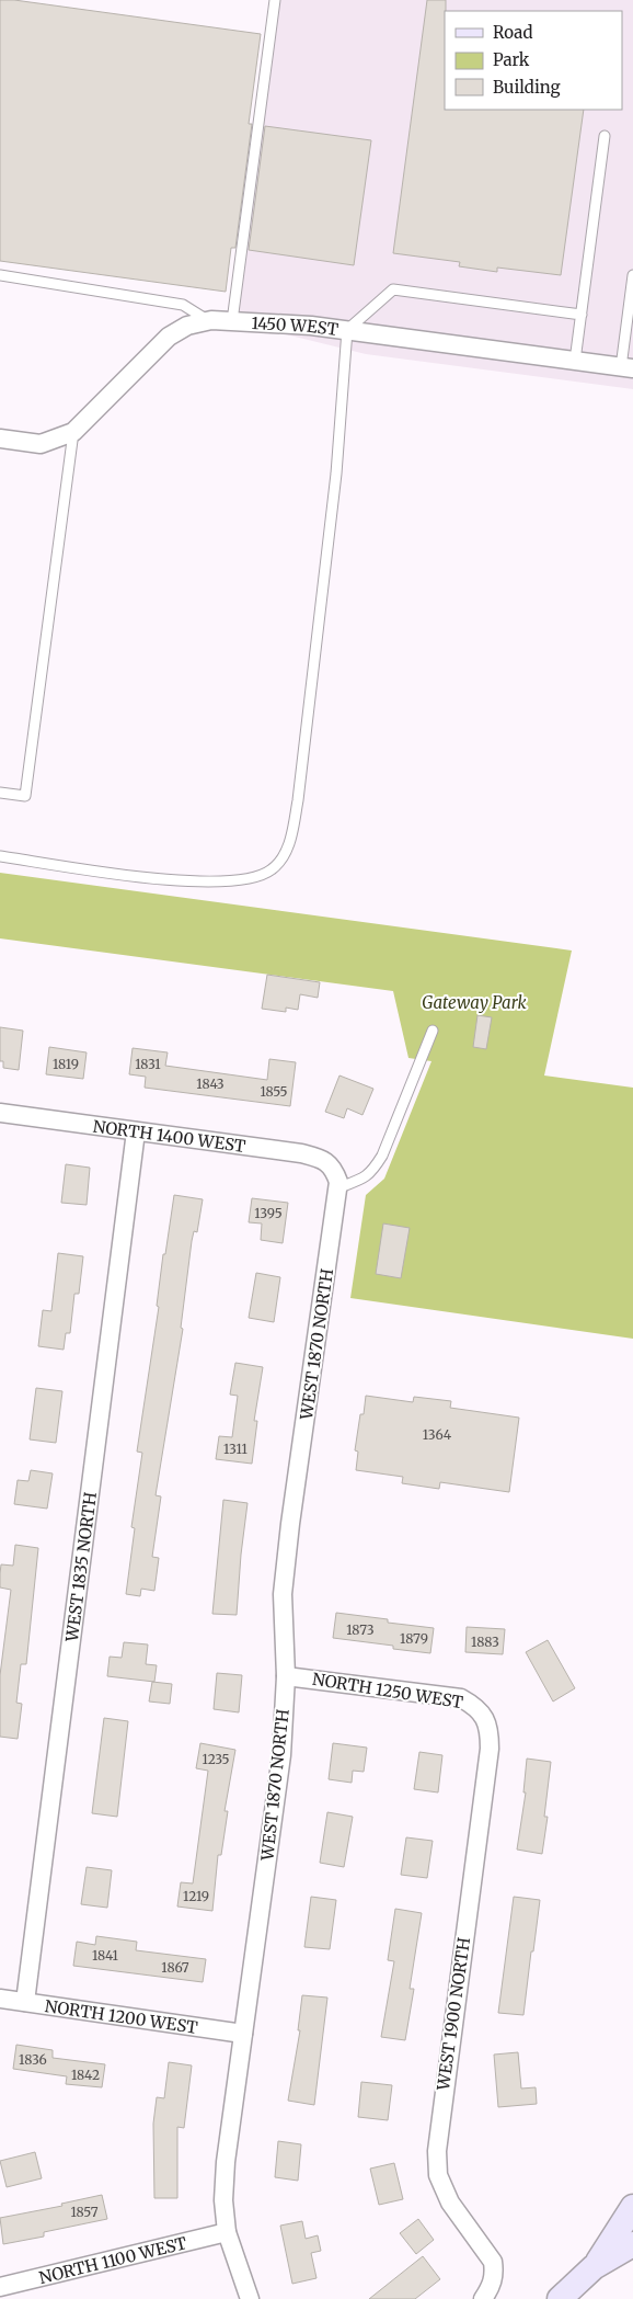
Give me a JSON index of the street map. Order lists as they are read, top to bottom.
{
  "streets": {
    "street": [
      "1450 WEST",
      "NORTH 1400 WEST",
      "WEST 1870 NORTH",
      "WEST 1835 NORTH",
      "NORTH 1250 WEST",
      "WEST 1900 NORTH",
      "NORTH 1200 WEST",
      "NORTH 1100 WEST"
    ]
  },
  "crossings": [
    ["NORTH 1400 WEST", "WEST 1870 NORTH"],
    ["NORTH 1400 WEST", "WEST 1835 NORTH"],
    ["WEST 1870 NORTH", "NORTH 1250 WEST"],
    ["WEST 1870 NORTH", "NORTH 1200 WEST"],
    ["WEST 1870 NORTH", "NORTH 1100 WEST"],
    ["WEST 1835 NORTH", "NORTH 1200 WEST"],
    ["NORTH 1250 WEST", "WEST 1900 NORTH"]
  ],
  "parks": ["Gateway Park"],
  "house_numbers": [
    "1819",
    "1831",
    "1843",
    "1855",
    "1395",
    "1364",
    "1311",
    "1873",
    "1879",
    "1883",
    "1235",
    "1219",
    "1841",
    "1867",
    "1836",
    "1842",
    "1857"
  ],
  "legend": ["Road", "Park", "Building"]
}
